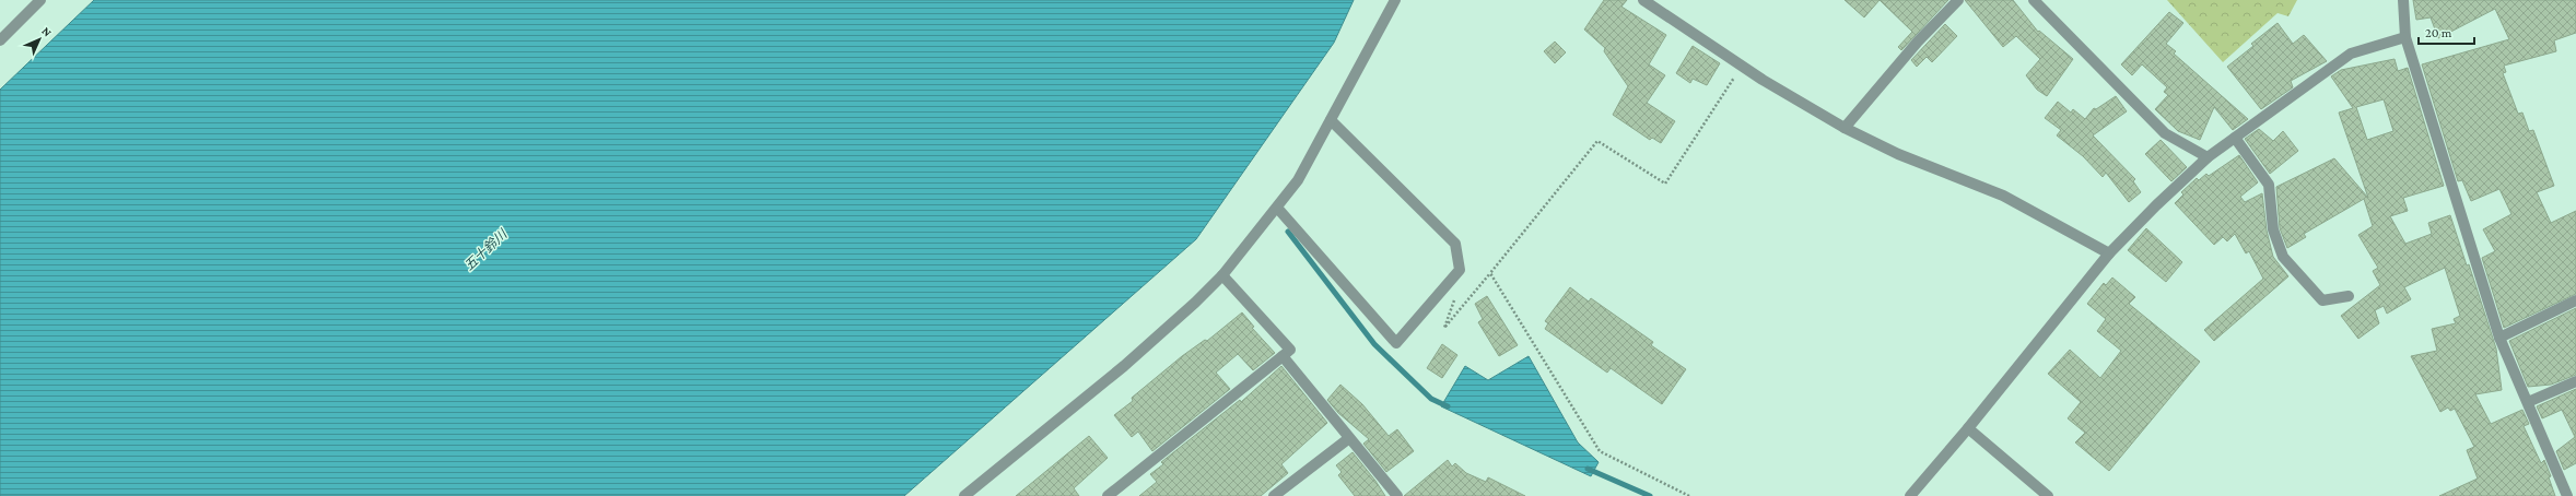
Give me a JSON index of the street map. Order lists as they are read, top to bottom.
{
  "water": ["五十鈴川"],
  "scale_bar": "20 m",
  "north": "top right"
}
